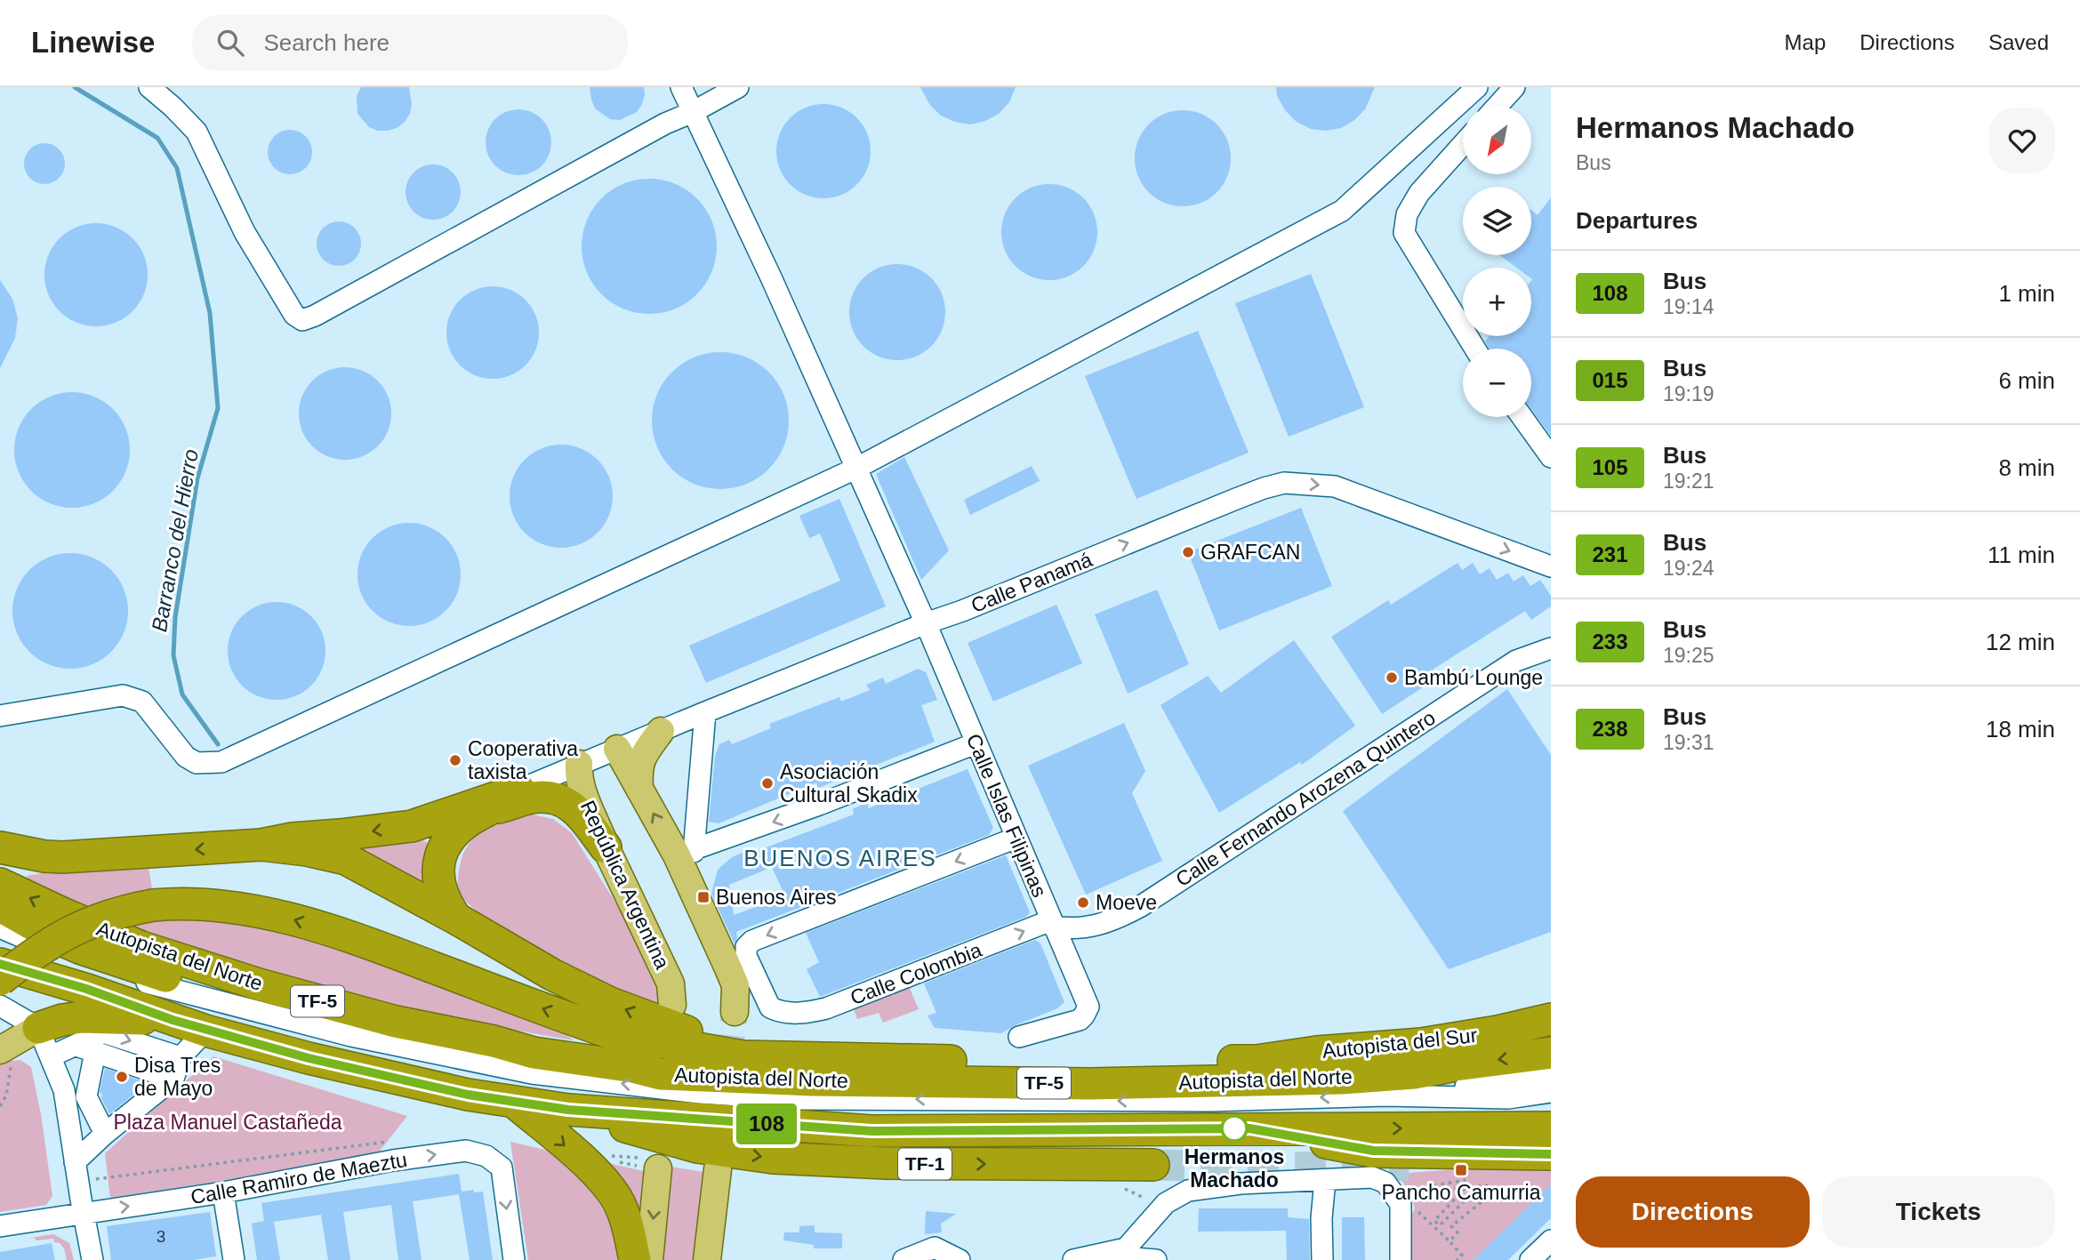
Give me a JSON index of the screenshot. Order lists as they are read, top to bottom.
{
  "streets": {
    "highway": [
      "Autopista del Norte",
      "TF-5",
      "Autopista del Sur",
      "TF-1"
    ],
    "main road": ["República Argentina"],
    "street": [
      "Calle Panamá",
      "Calle Fernando Arozena Quintero",
      "Calle Islas Filipinas",
      "Calle Colombia",
      "Calle Ramiro de Maeztu"
    ]
  },
  "crossings": [
    ["Calle Panamá", "Calle Islas Filipinas"],
    ["Calle Panamá", "República Argentina"],
    ["Calle Fernando Arozena Quintero", "Calle Islas Filipinas"],
    ["Calle Fernando Arozena Quintero", "Calle Colombia"],
    ["Calle Islas Filipinas", "Calle Colombia"],
    ["Autopista del Norte", "TF-1"]
  ],
  "one_way": ["Calle Panamá"],
  "districts": ["BUENOS AIRES"],
  "water": ["Barranco del Hierro"],
  "parks": ["Plaza Manuel Castañeda"],
  "places": {
    "other": [
      "GRAFCAN",
      "Bambú Lounge",
      "Cooperativa taxista",
      "Asociación Cultural Skadix",
      "Moeve",
      "Disa Tres de Mayo",
      "Hermanos Machado"
    ],
    "transit": ["Buenos Aires", "Pancho Camurria"]
  },
  "lines": ["bus line 108"],
  "house_numbers": ["3"],
  "north": "bottom left",
  "page": {
    "header": "Linewise",
    "search": "Search here",
    "nav": ["Map", "Directions", "Saved"],
    "on_map": "108",
    "heading": [
      ["Hermanos Machado", "Bus"],
      "Departures"
    ],
    "map_buttons": ["+", "−"],
    "list": [
      {
        "mark": "108",
        "name": "Bus",
        "note": "19:14",
        "value": "1 min"
      },
      {
        "mark": "015",
        "name": "Bus",
        "note": "19:19",
        "value": "6 min"
      },
      {
        "mark": "105",
        "name": "Bus",
        "note": "19:21",
        "value": "8 min"
      },
      {
        "mark": "231",
        "name": "Bus",
        "note": "19:24",
        "value": "11 min"
      },
      {
        "mark": "233",
        "name": "Bus",
        "note": "19:25",
        "value": "12 min"
      },
      {
        "mark": "238",
        "name": "Bus",
        "note": "19:31",
        "value": "18 min"
      }
    ],
    "buttons": ["Directions", "Tickets"]
  }
}
